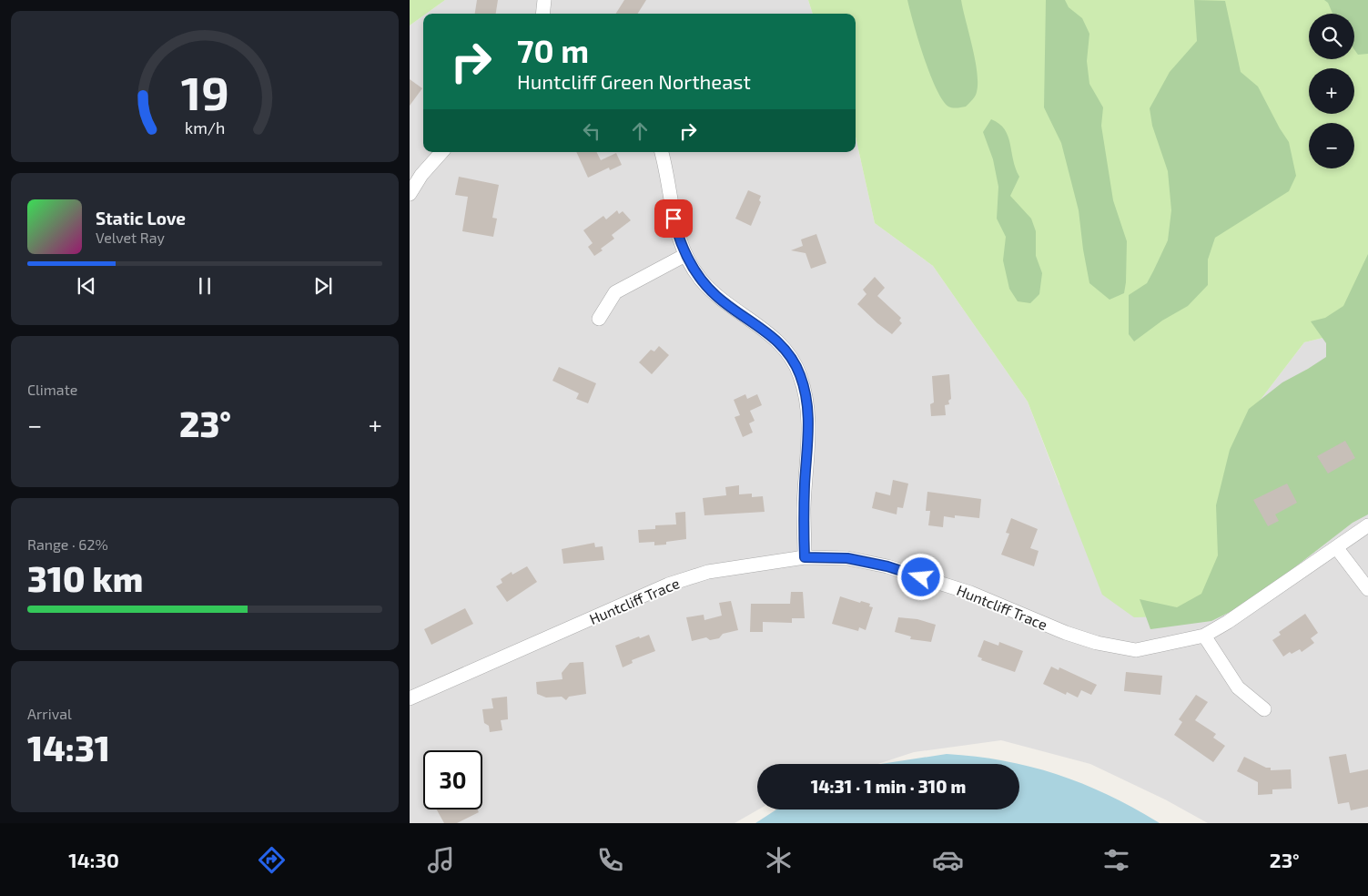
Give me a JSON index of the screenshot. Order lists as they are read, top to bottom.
{
  "streets": {
    "street": ["Huntcliff Trace"]
  },
  "page": {
    "map_buttons": ["+", "−"],
    "turn": ["70 m", "Huntcliff Green Northeast"],
    "song": ["Static Love", "Velvet Ray"],
    "tile": [
      "Climate",
      ["Range · 62%", "310 km"],
      ["Arrival", "14:31"]
    ],
    "heat": ["−", "23°", "+"],
    "limit": "30",
    "trip": "14:31 · 1 min · 310 m",
    "tabs": ["14:30", "23°"],
    "gauge": ["19", "km/h"]
  }
}
